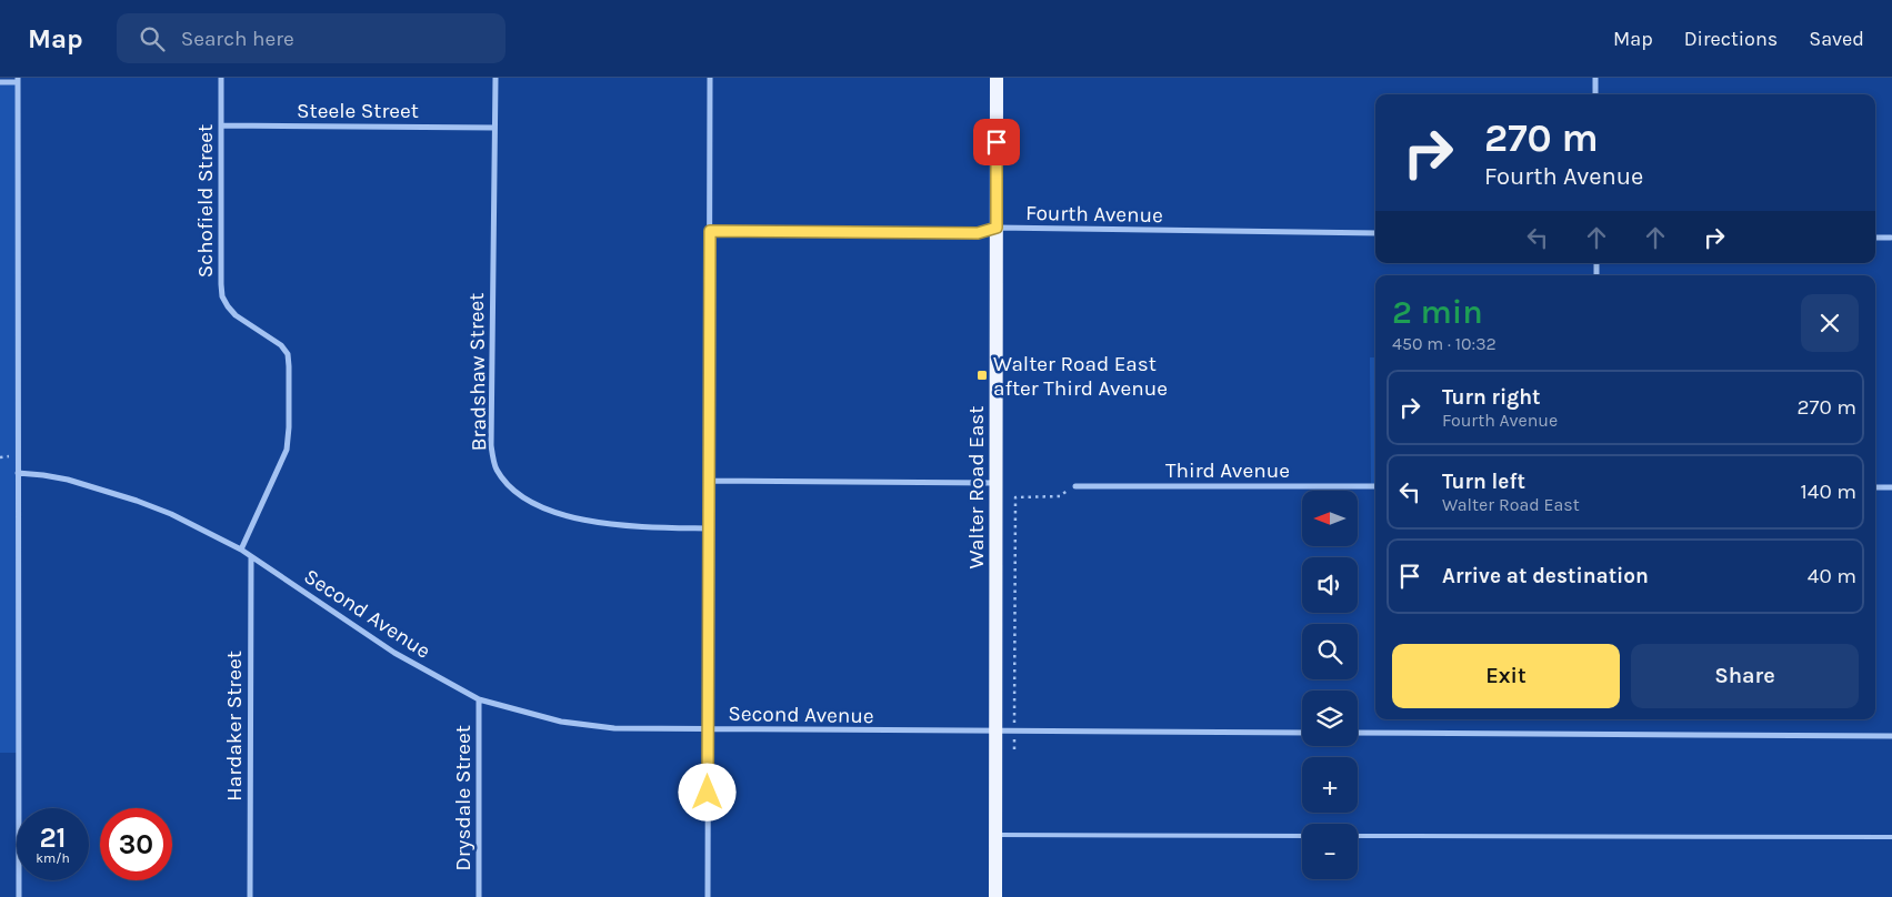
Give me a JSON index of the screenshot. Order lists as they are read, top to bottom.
{
  "streets": {
    "main road": ["Walter Road East"],
    "street": [
      "Steele Street",
      "Schofield Street",
      "Fourth Avenue",
      "Bradshaw Street",
      "Third Avenue",
      "Second Avenue",
      "Hardaker Street",
      "Drysdale Street"
    ]
  },
  "crossings": [
    ["Steele Street", "Schofield Street"],
    ["Steele Street", "Bradshaw Street"],
    ["Schofield Street", "Second Avenue"],
    ["Fourth Avenue", "Walter Road East"],
    ["Walter Road East", "Second Avenue"],
    ["Second Avenue", "Hardaker Street"],
    ["Second Avenue", "Drysdale Street"]
  ],
  "places": {
    "transit": ["Walter Road East after Third Avenue"]
  },
  "north": "left",
  "page": {
    "header": "Map",
    "search": "Search here",
    "nav": ["Map", "Directions", "Saved"],
    "turn": ["270 m", "Fourth Avenue"],
    "heading": ["2 min", "450 m · 10:32"],
    "list": [
      {
        "name": "Turn right",
        "note": "Fourth Avenue",
        "value": "270 m"
      },
      {
        "name": "Turn left",
        "note": "Walter Road East",
        "value": "140 m"
      },
      {
        "name": "Arrive at destination",
        "value": "40 m"
      }
    ],
    "map_buttons": ["+", "−"],
    "buttons": ["Exit", "Share"],
    "speed": "21 km/h",
    "limit": "30"
  }
}
